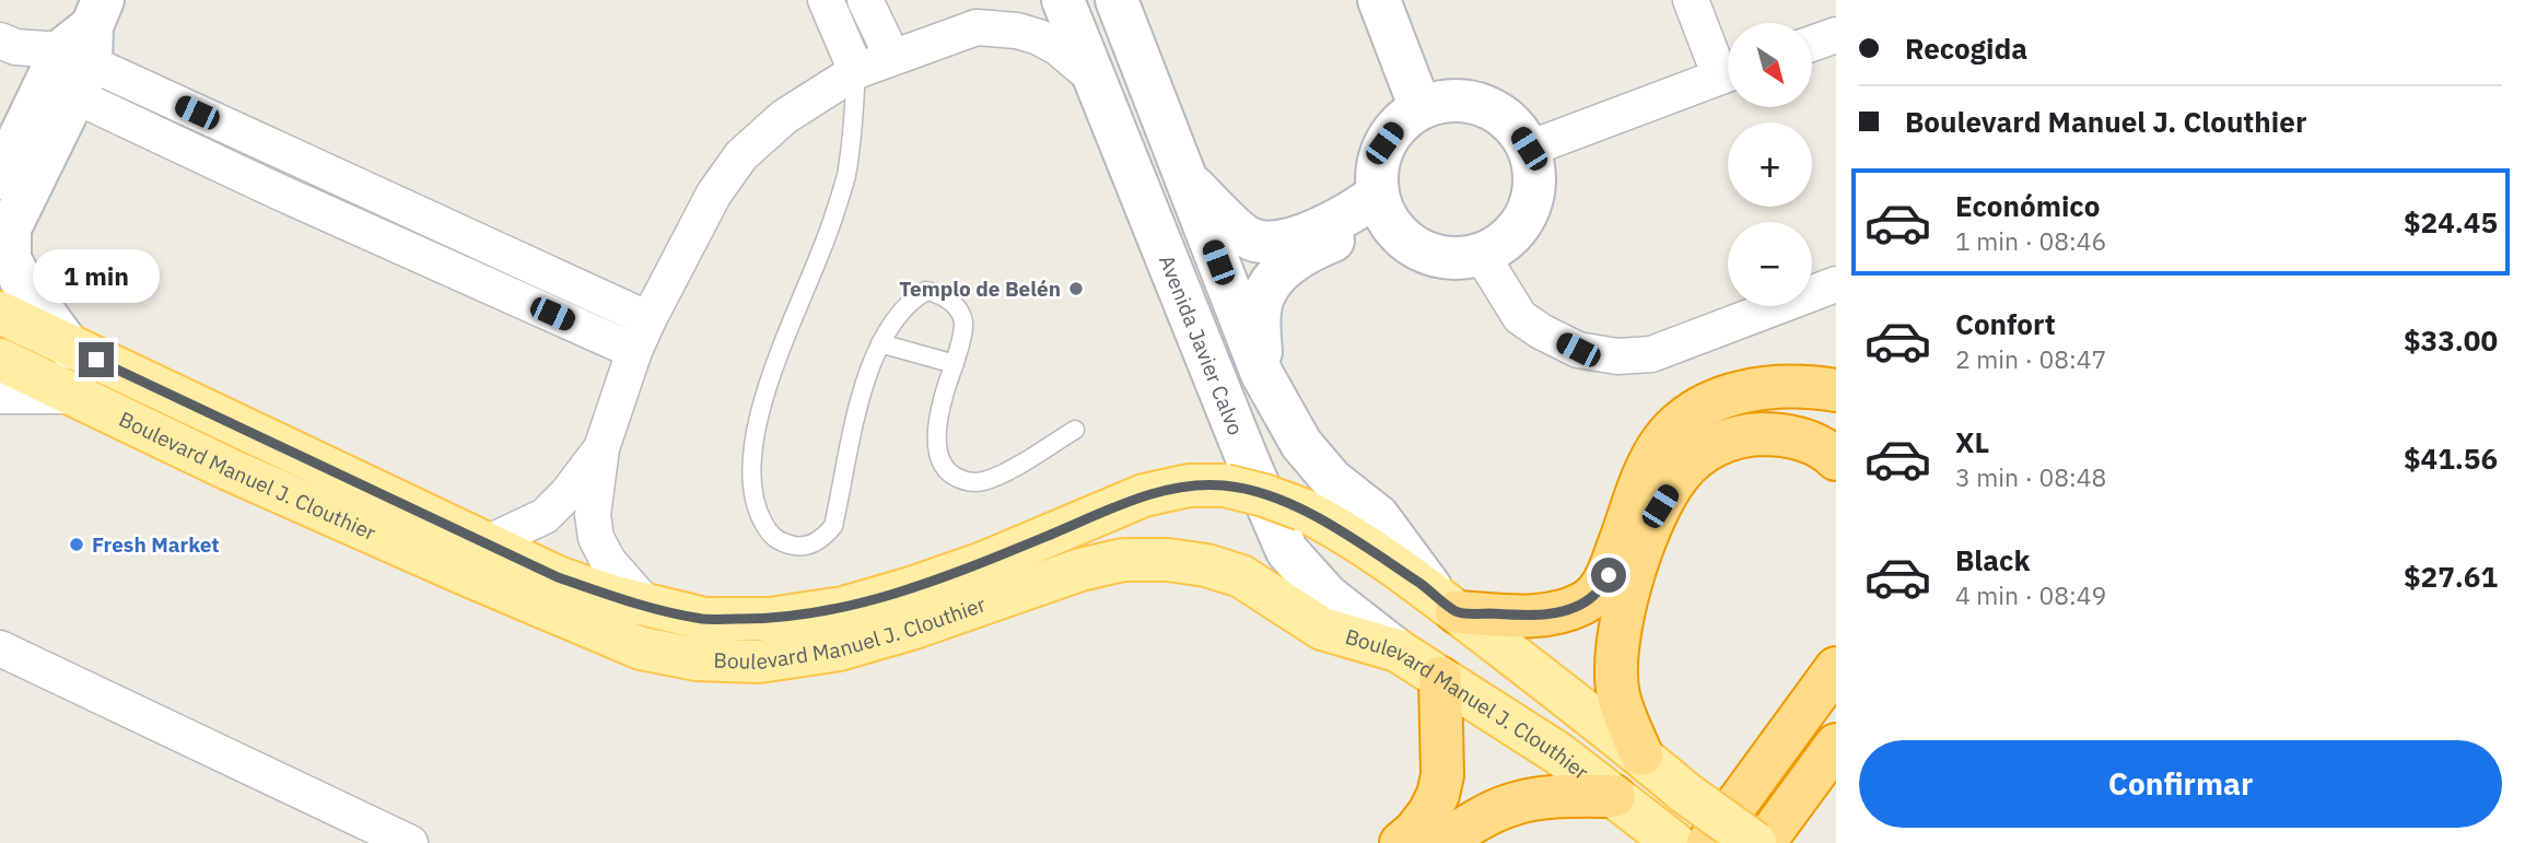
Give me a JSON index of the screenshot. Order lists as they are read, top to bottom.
{
  "streets": {
    "main road": ["Boulevard Manuel J. Clouthier"],
    "street": ["Avenida Javier Calvo"]
  },
  "crossings": [
    ["Avenida Javier Calvo", "Boulevard Manuel J. Clouthier"]
  ],
  "places": ["Templo de Belén", "Fresh Market"],
  "north": "bottom right",
  "page": {
    "banner": ["Recogida", "Boulevard Manuel J. Clouthier"],
    "map_buttons": ["+", "−"],
    "list": [
      {
        "name": "Económico",
        "note": "1 min · 08:46",
        "value": "$24.45"
      },
      {
        "name": "Confort",
        "note": "2 min · 08:47",
        "value": "$33.00"
      },
      {
        "name": "XL",
        "note": "3 min · 08:48",
        "value": "$41.56"
      },
      {
        "name": "Black",
        "note": "4 min · 08:49",
        "value": "$27.61"
      }
    ],
    "bubble": "1 min",
    "buttons": "Confirmar"
  }
}
